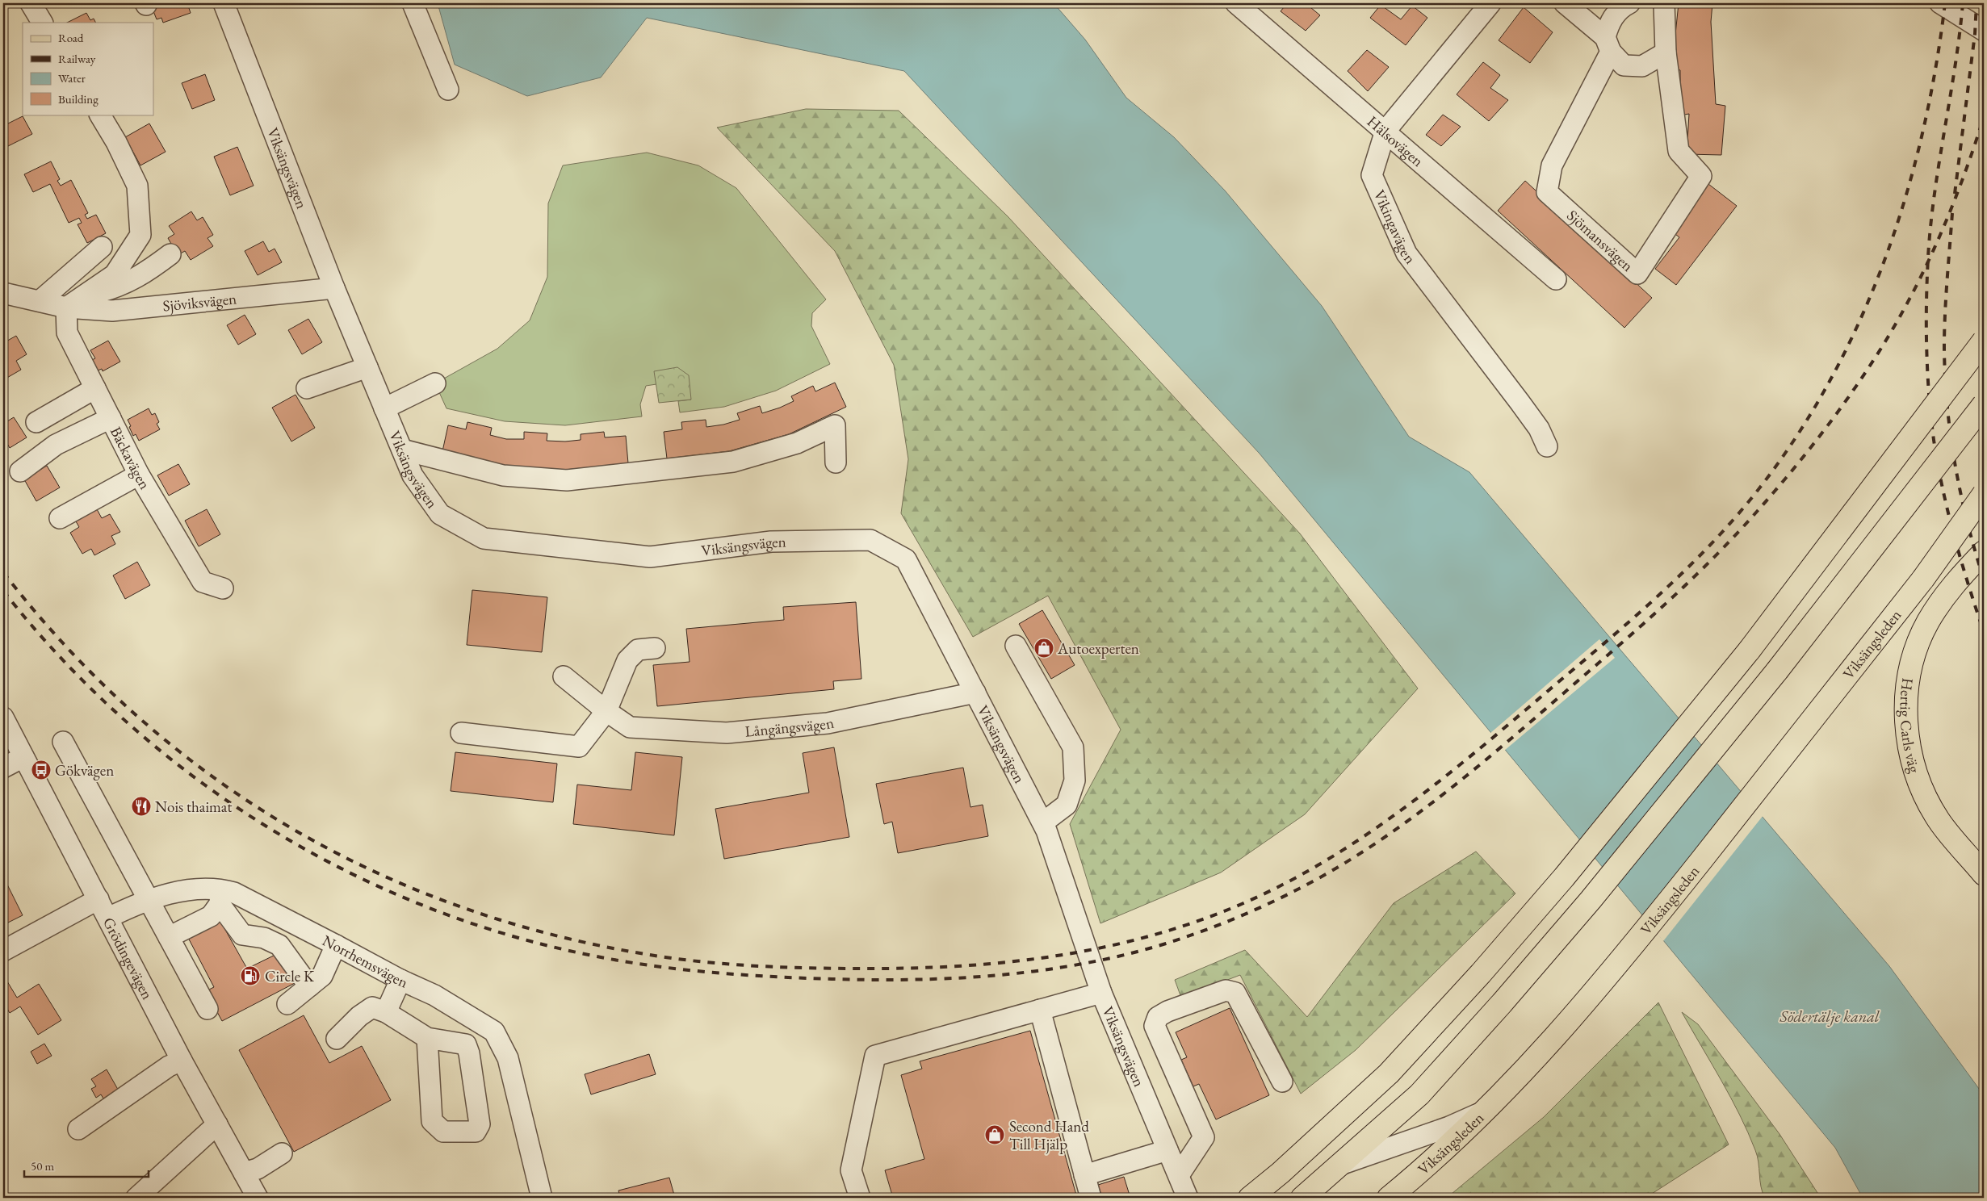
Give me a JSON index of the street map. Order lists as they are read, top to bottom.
{
  "streets": {
    "main road": ["Viksängsleden", "Hertig Carls väg"],
    "street": [
      "Hälsovägen",
      "Viksängsvägen",
      "Vikingavägen",
      "Sjömansvägen",
      "Sjöviksvägen",
      "Bäckavägen",
      "Långängsvägen",
      "Grödingevägen",
      "Norrhemsvägen"
    ]
  },
  "crossings": [
    ["Hälsovägen", "Vikingavägen"],
    ["Viksängsvägen", "Sjöviksvägen"],
    ["Viksängsvägen", "Långängsvägen"],
    ["Sjöviksvägen", "Bäckavägen"],
    ["Grödingevägen", "Norrhemsvägen"]
  ],
  "water": ["Södertälje kanal"],
  "places": {
    "shop": ["Autoexperten", "Second Hand Till Hjälp"],
    "bus stop": ["Gökvägen"],
    "restaurant": ["Nois thaimat"],
    "fuel station": ["Circle K"]
  },
  "legend": [
    "Road",
    "Railway",
    "Water",
    "Building"
  ],
  "scale_bar": "50 m"
}
